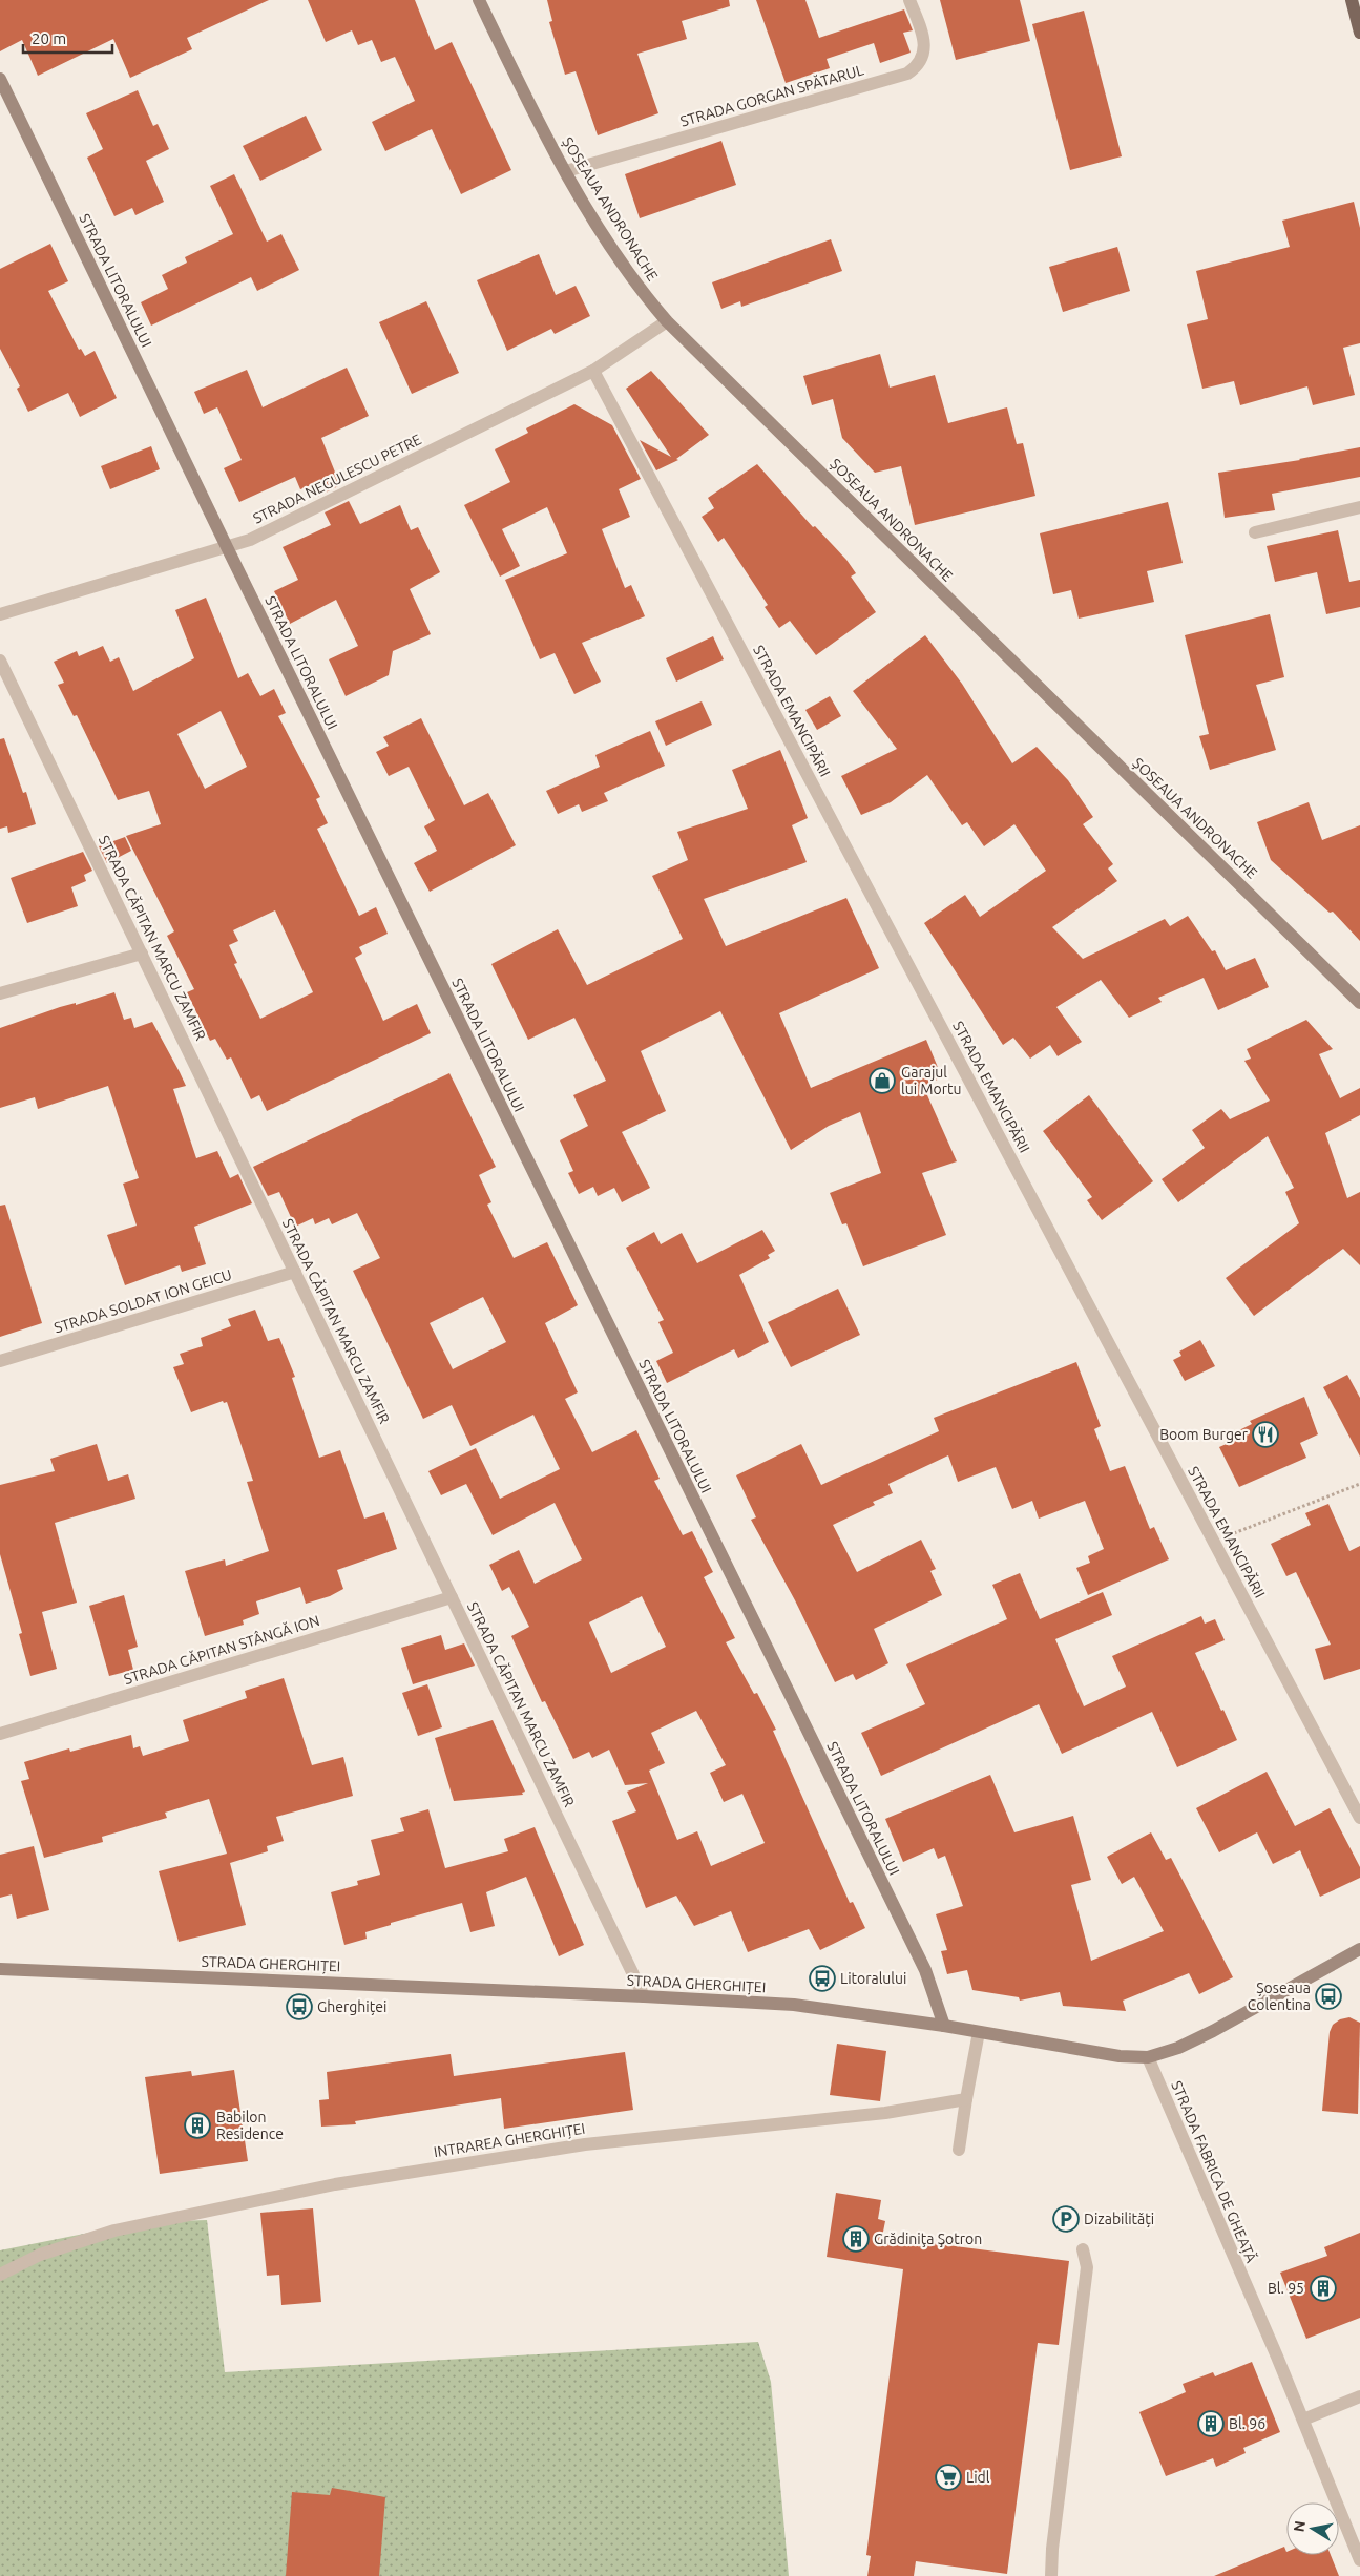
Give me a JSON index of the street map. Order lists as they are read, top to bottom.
{
  "streets": {
    "main road": ["ȘOSEAUA ANDRONACHE", "STRADA LITORALULUI", "STRADA GHERGHIȚEI"],
    "street": [
      "STRADA GORGAN SPĂTARUL",
      "STRADA NEGULESCU PETRE",
      "STRADA EMANCIPĂRII",
      "STRADA CĂPITAN MARCU ZAMFIR",
      "STRADA SOLDAT ION GEICU",
      "STRADA CĂPITAN STÂNGĂ ION",
      "INTRAREA GHERGHIȚEI",
      "STRADA FABRICA DE GHEAȚĂ"
    ]
  },
  "crossings": [
    ["STRADA GORGAN SPĂTARUL", "ȘOSEAUA ANDRONACHE"],
    ["ȘOSEAUA ANDRONACHE", "STRADA NEGULESCU PETRE"],
    ["STRADA LITORALULUI", "STRADA NEGULESCU PETRE"],
    ["STRADA LITORALULUI", "STRADA GHERGHIȚEI"],
    ["STRADA NEGULESCU PETRE", "STRADA EMANCIPĂRII"],
    ["STRADA CĂPITAN MARCU ZAMFIR", "STRADA SOLDAT ION GEICU"],
    ["STRADA CĂPITAN MARCU ZAMFIR", "STRADA CĂPITAN STÂNGĂ ION"],
    ["STRADA CĂPITAN MARCU ZAMFIR", "STRADA GHERGHIȚEI"],
    ["STRADA GHERGHIȚEI", "STRADA FABRICA DE GHEAȚĂ"]
  ],
  "places": {
    "shop": ["Garajul lui Mortu"],
    "restaurant": ["Boom Burger"],
    "bus stop": ["Litoralului", "Șoseaua Colentina", "Gherghiței"],
    "building": [
      "Babilon Residence",
      "Grădiniţa Şotron",
      "Bl. 95",
      "Bl. 96"
    ],
    "parking": ["Dizabilități"],
    "supermarket": ["Lidl"]
  },
  "scale_bar": "20 m",
  "north": "left"
}
